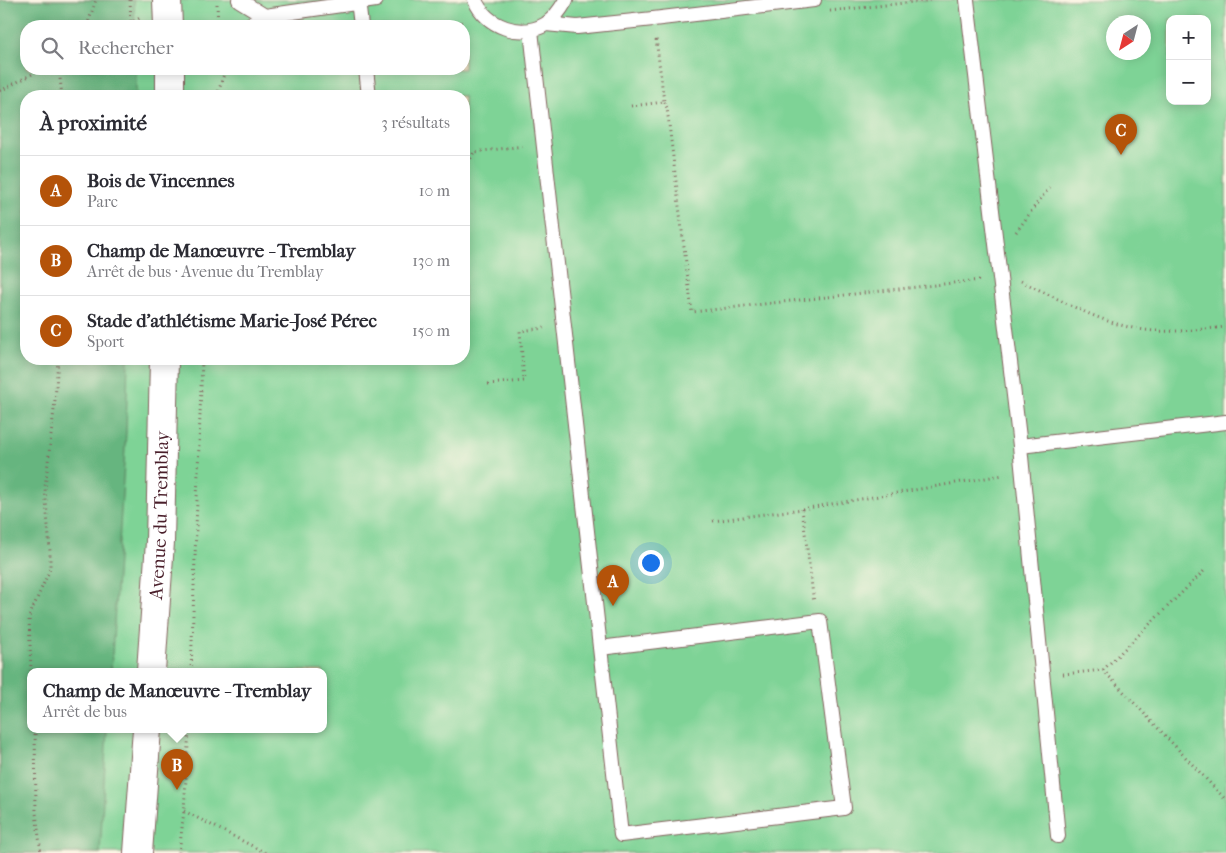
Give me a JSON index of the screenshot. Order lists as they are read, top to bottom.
{
  "streets": {
    "main road": ["Avenue du Tremblay"]
  },
  "north": "bottom left",
  "page": {
    "map_buttons": ["+", "−"],
    "search": "Rechercher",
    "heading": ["À proximité", "3 résultats"],
    "pins": ["C", "A", "B"],
    "list": [
      {
        "mark": "A",
        "name": "Bois de Vincennes",
        "note": "Parc",
        "value": "10 m"
      },
      {
        "mark": "B",
        "name": "Champ de Manœuvre - Tremblay",
        "note": "Arrêt de bus · Avenue du Tremblay",
        "value": "130 m"
      },
      {
        "mark": "C",
        "name": "Stade d'athlétisme Marie-José Pérec",
        "note": "Sport",
        "value": "150 m"
      }
    ],
    "popup": ["Champ de Manœuvre - Tremblay", "Arrêt de bus"]
  }
}
